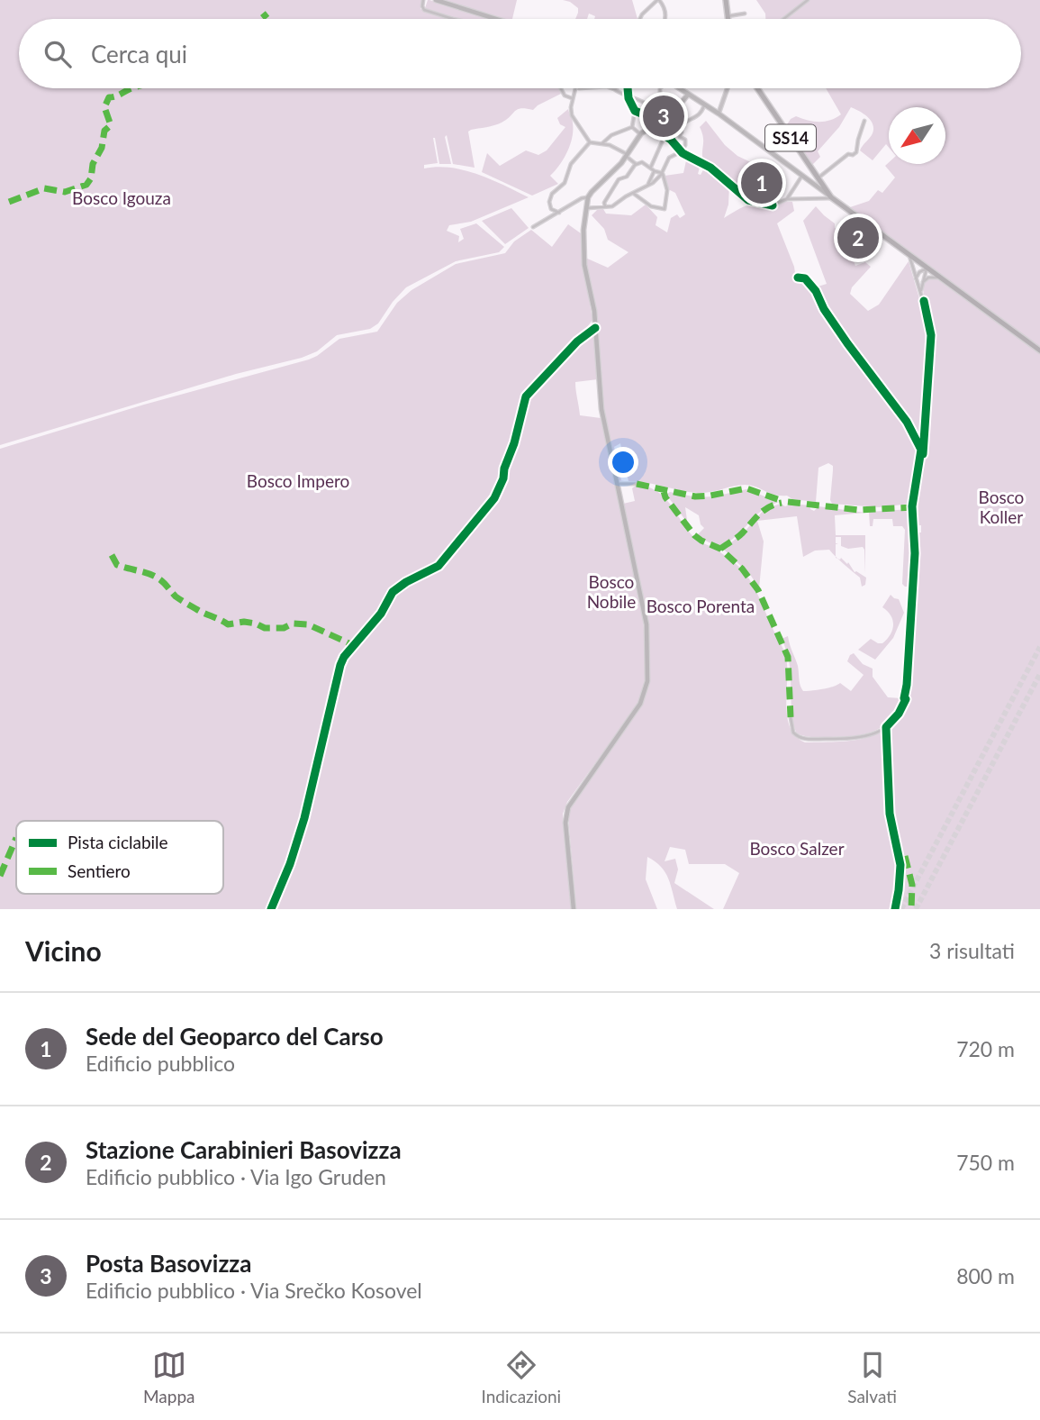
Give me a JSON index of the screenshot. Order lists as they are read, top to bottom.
{
  "streets": {
    "main road": ["SS14"]
  },
  "parks": [
    "Bosco Igouza",
    "Bosco Impero",
    "Bosco Koller",
    "Bosco Nobile",
    "Bosco Porenta",
    "Bosco Salzer"
  ],
  "legend": ["Pista ciclabile", "Sentiero"],
  "north": "bottom left",
  "page": {
    "search": "Cerca qui",
    "pins": ["3", "1", "2"],
    "heading": ["Vicino", "3 risultati"],
    "list": [
      {
        "mark": "1",
        "name": "Sede del Geoparco del Carso",
        "note": "Edificio pubblico",
        "value": "720 m"
      },
      {
        "mark": "2",
        "name": "Stazione Carabinieri Basovizza",
        "note": "Edificio pubblico · Via Igo Gruden",
        "value": "750 m"
      },
      {
        "mark": "3",
        "name": "Posta Basovizza",
        "note": "Edificio pubblico · Via Srečko Kosovel",
        "value": "800 m"
      }
    ],
    "nav": ["Mappa", "Indicazioni", "Salvati"]
  }
}
